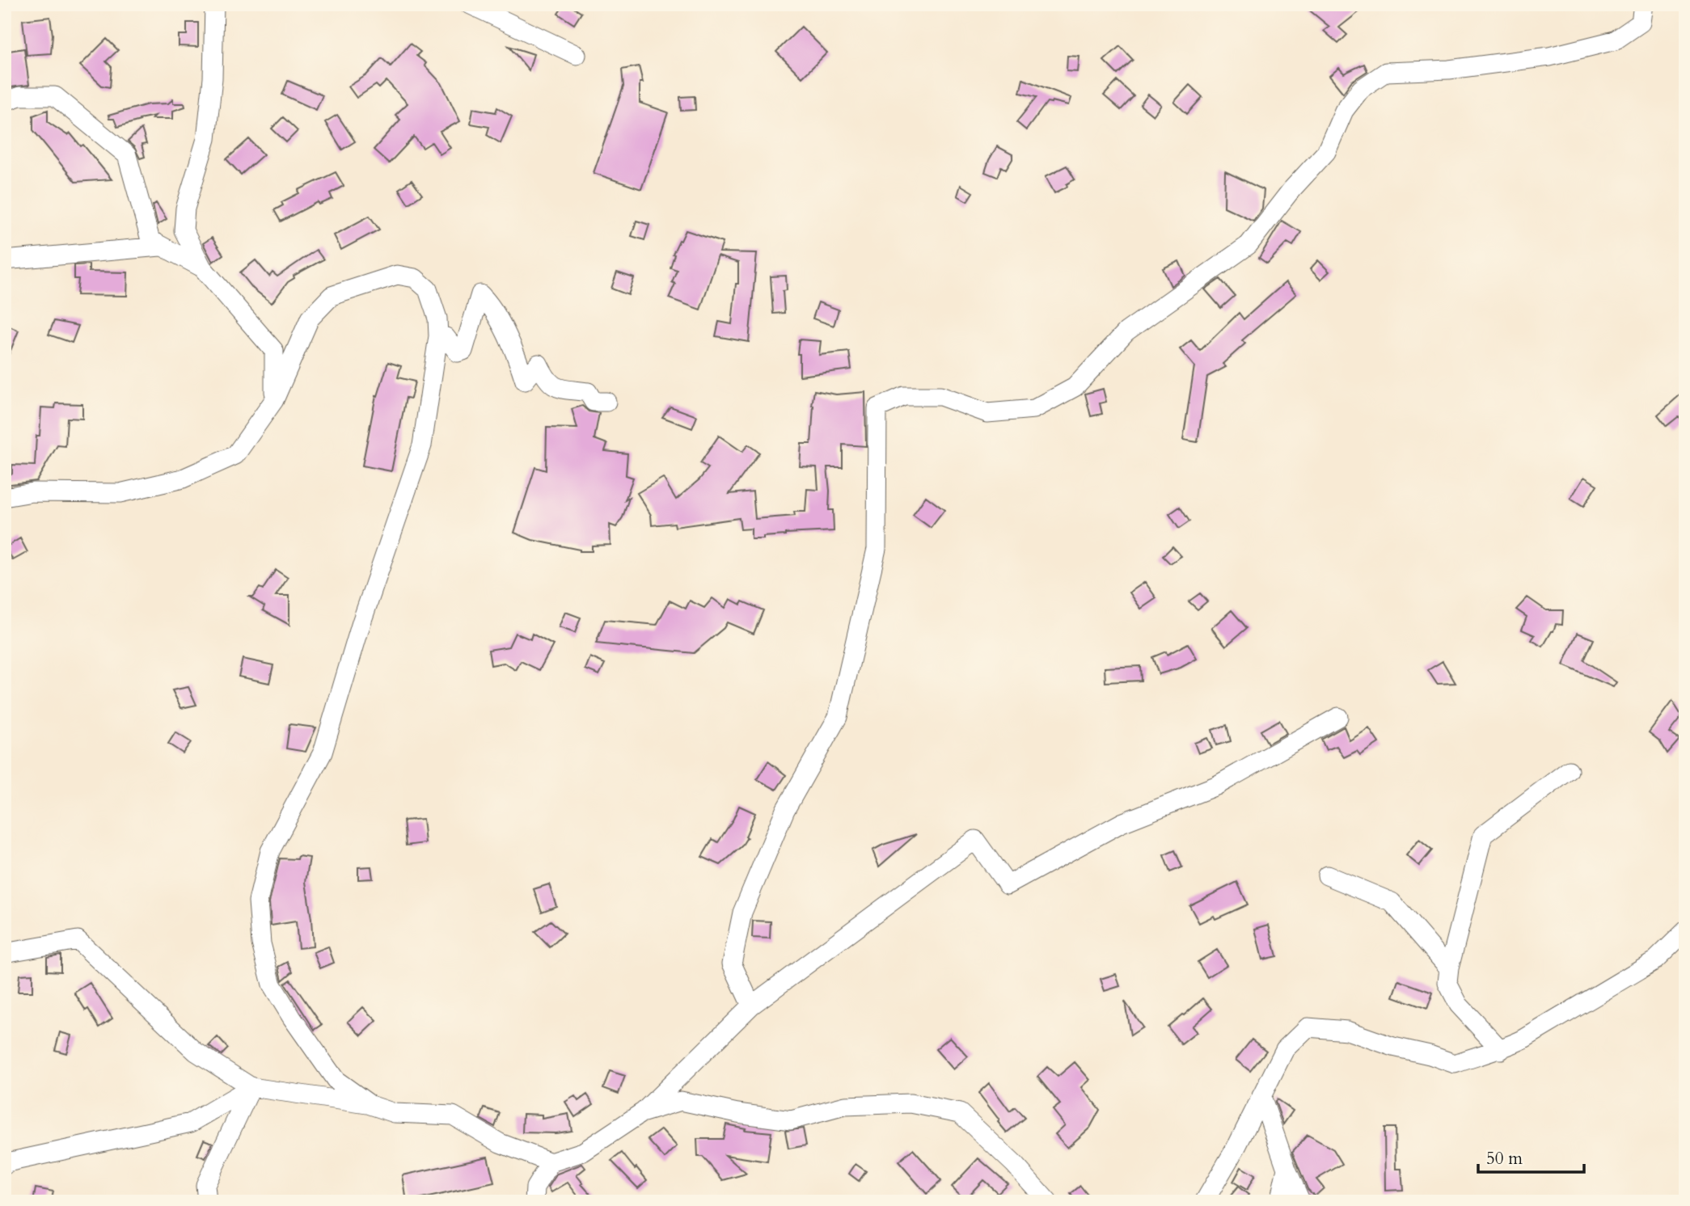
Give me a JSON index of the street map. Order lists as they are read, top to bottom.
{
  "scale_bar": "50 m"
}
